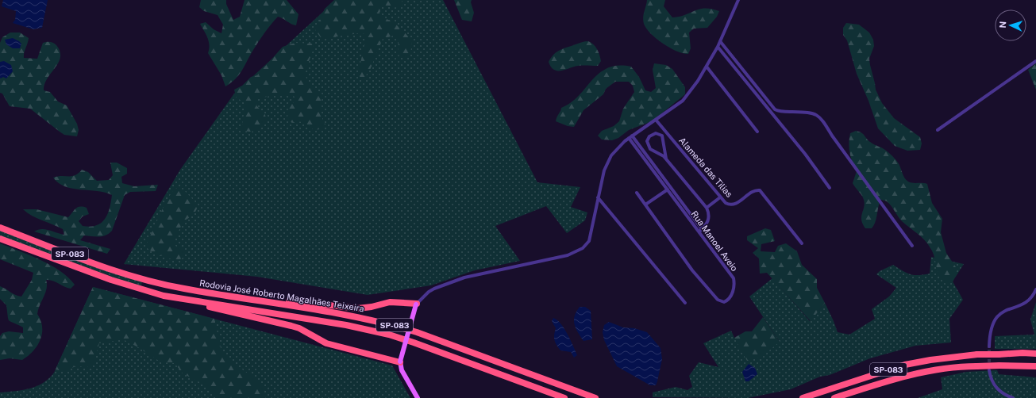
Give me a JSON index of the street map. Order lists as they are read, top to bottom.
{
  "streets": {
    "highway": ["SP-083", "Rodovia José Roberto Magalhães Teixeira"],
    "street": ["Alameda das Tilias", "Rua Manoel Aveio"]
  },
  "north": "left"
}
